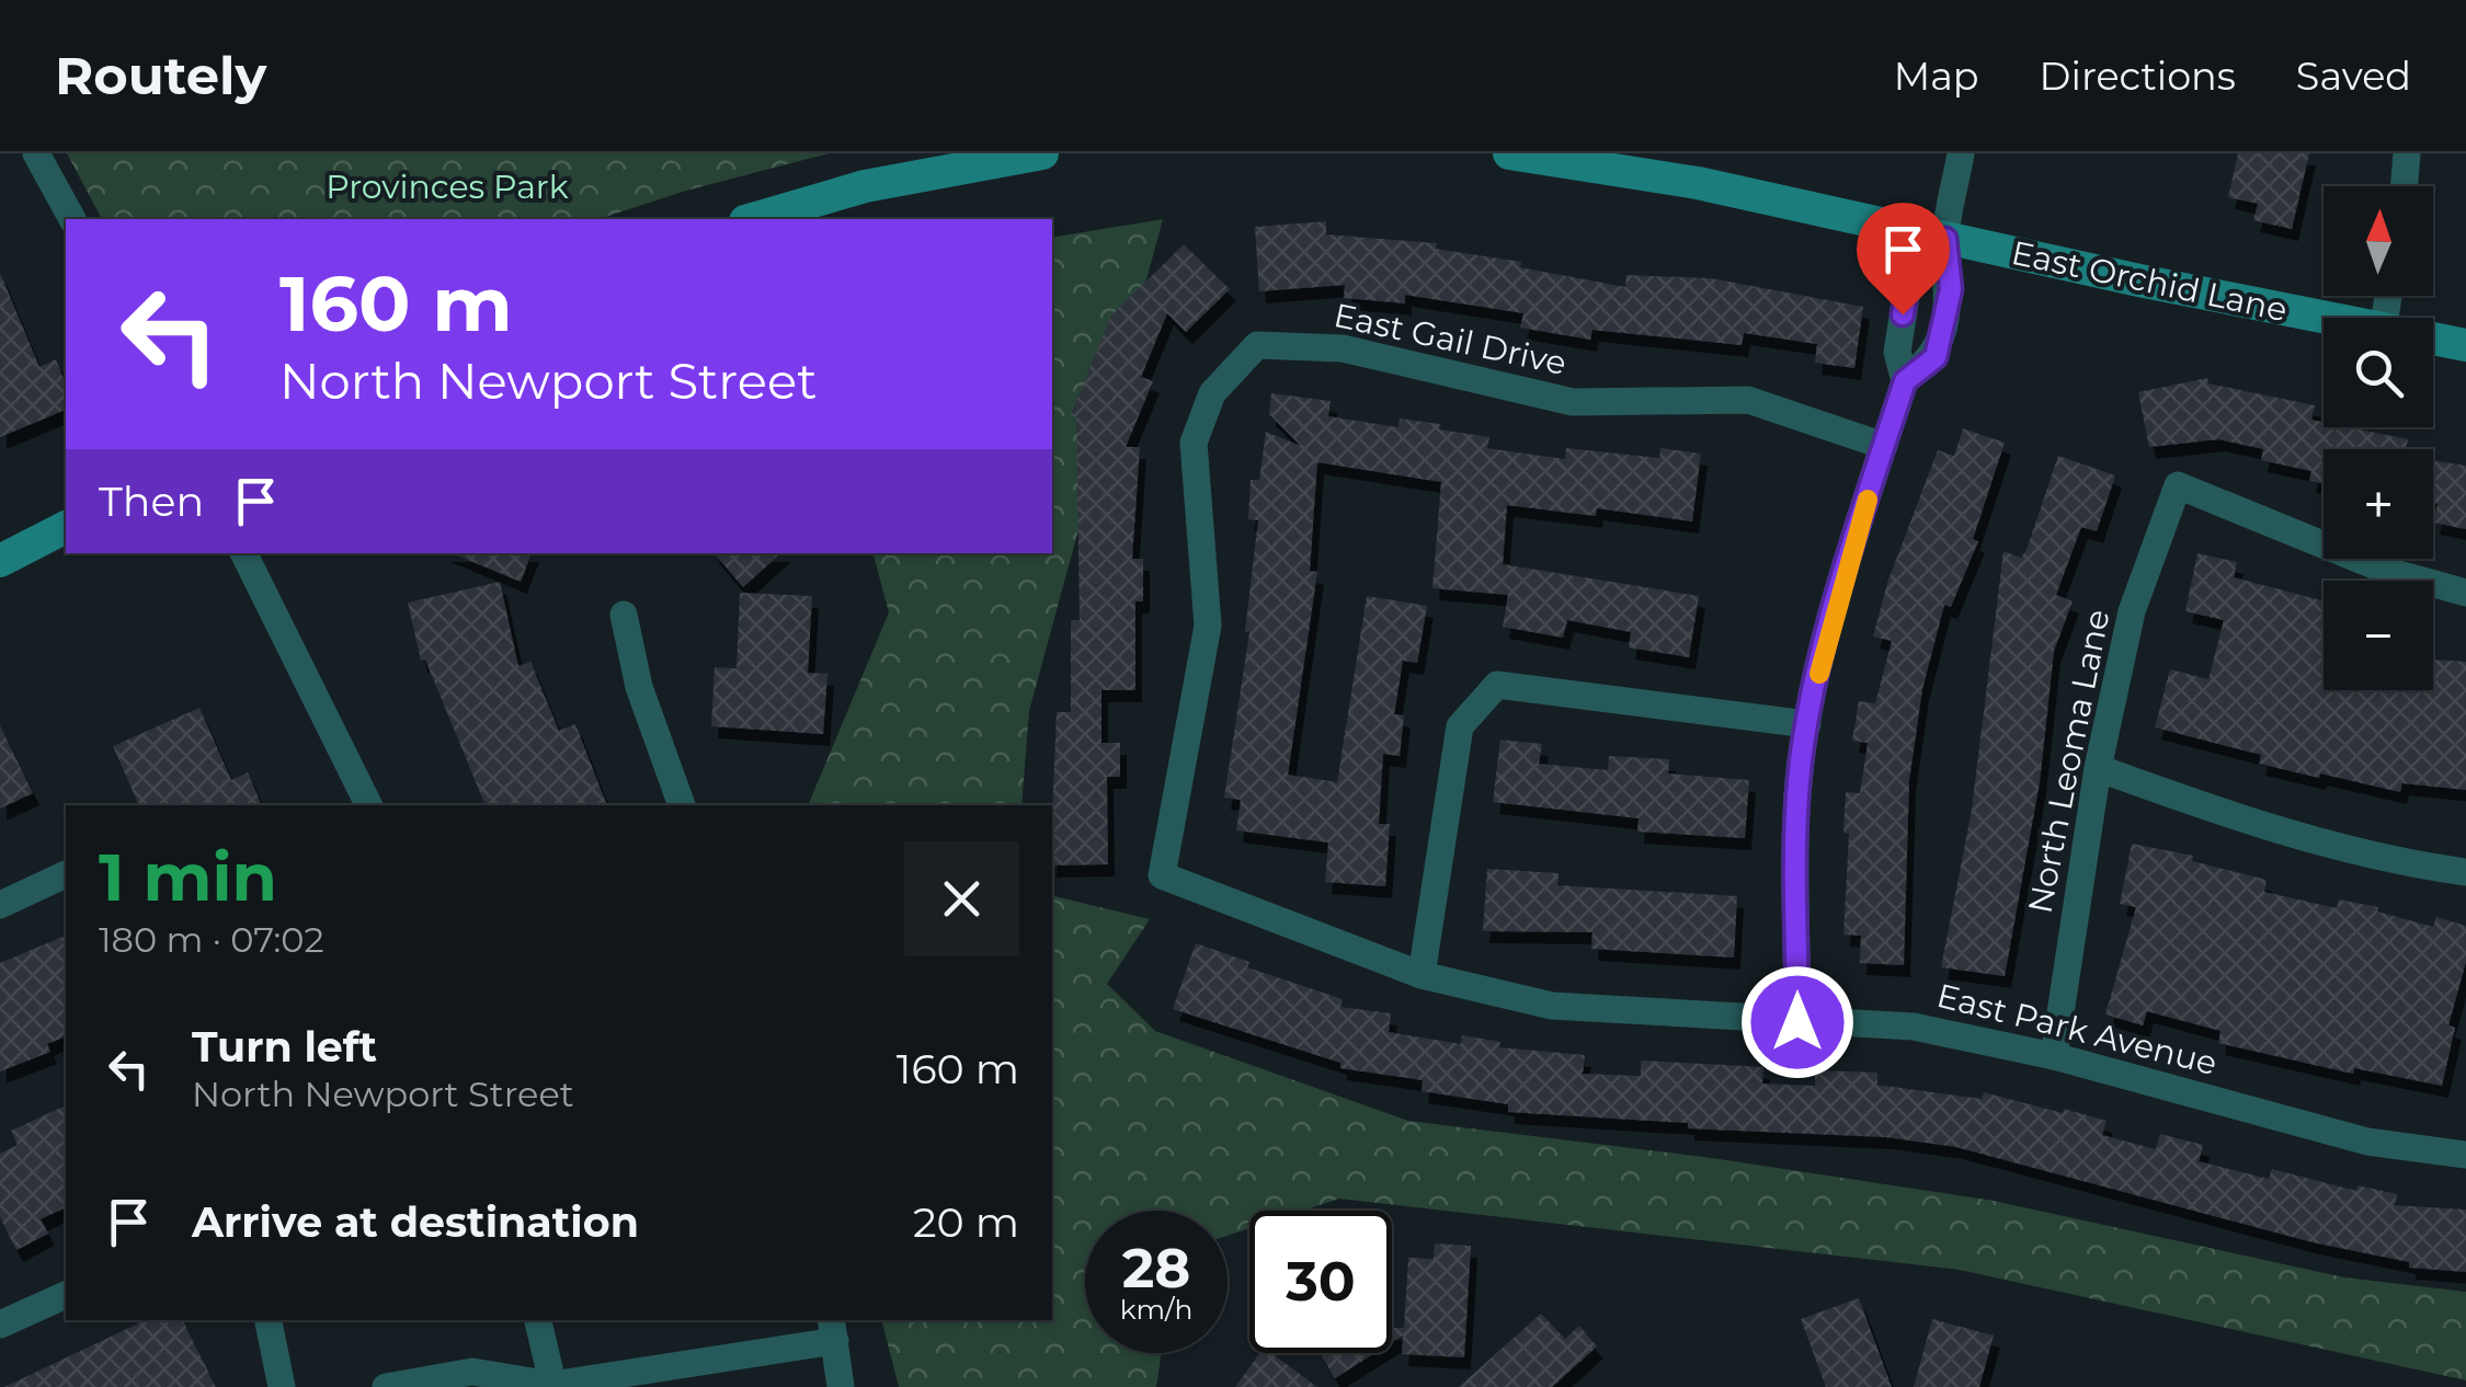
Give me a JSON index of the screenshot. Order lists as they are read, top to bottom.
{
  "streets": {
    "street": [
      "East Orchid Lane",
      "East Gail Drive",
      "North Leoma Lane",
      "East Park Avenue"
    ]
  },
  "crossings": [
    ["East Gail Drive", "East Park Avenue"],
    ["North Leoma Lane", "East Park Avenue"]
  ],
  "parks": ["Provinces Park"],
  "north": "top",
  "page": {
    "header": "Routely",
    "nav": ["Map", "Directions", "Saved"],
    "map_buttons": ["+", "−"],
    "turn": ["160 m", "North Newport Street"],
    "then": "Then",
    "heading": ["1 min", "180 m · 07:02"],
    "list": [
      {
        "name": "Turn left",
        "note": "North Newport Street",
        "value": "160 m"
      },
      {
        "name": "Arrive at destination",
        "value": "20 m"
      }
    ],
    "speed": "28 km/h",
    "limit": "30"
  }
}
